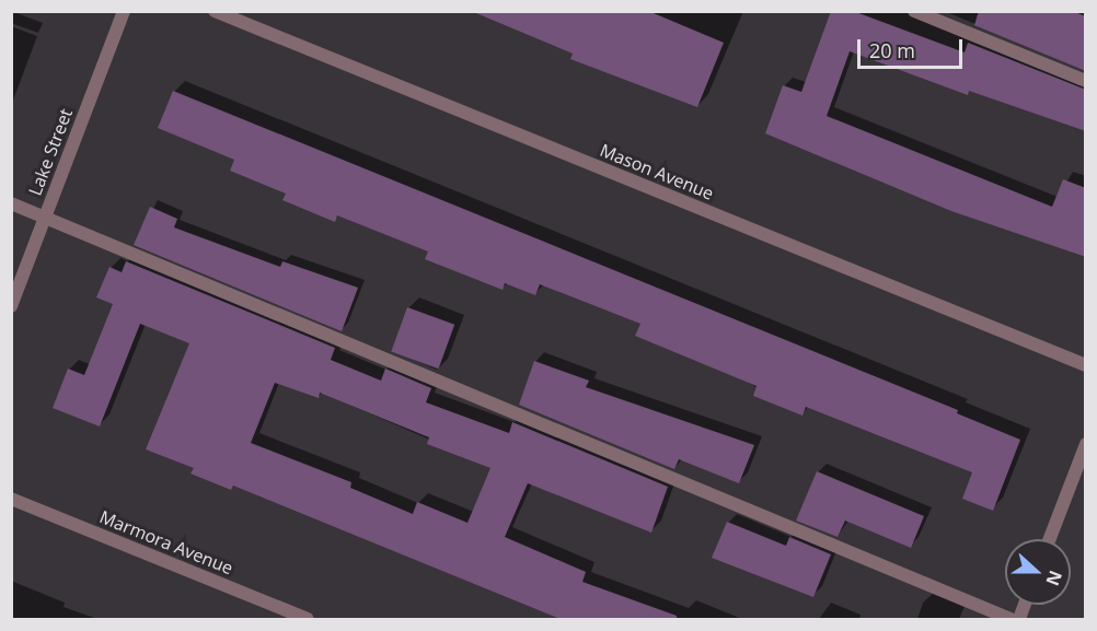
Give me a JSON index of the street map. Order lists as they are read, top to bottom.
{
  "streets": {
    "street": ["Lake Street", "Mason Avenue", "Marmora Avenue"]
  },
  "scale_bar": "20 m",
  "north": "right"
}
